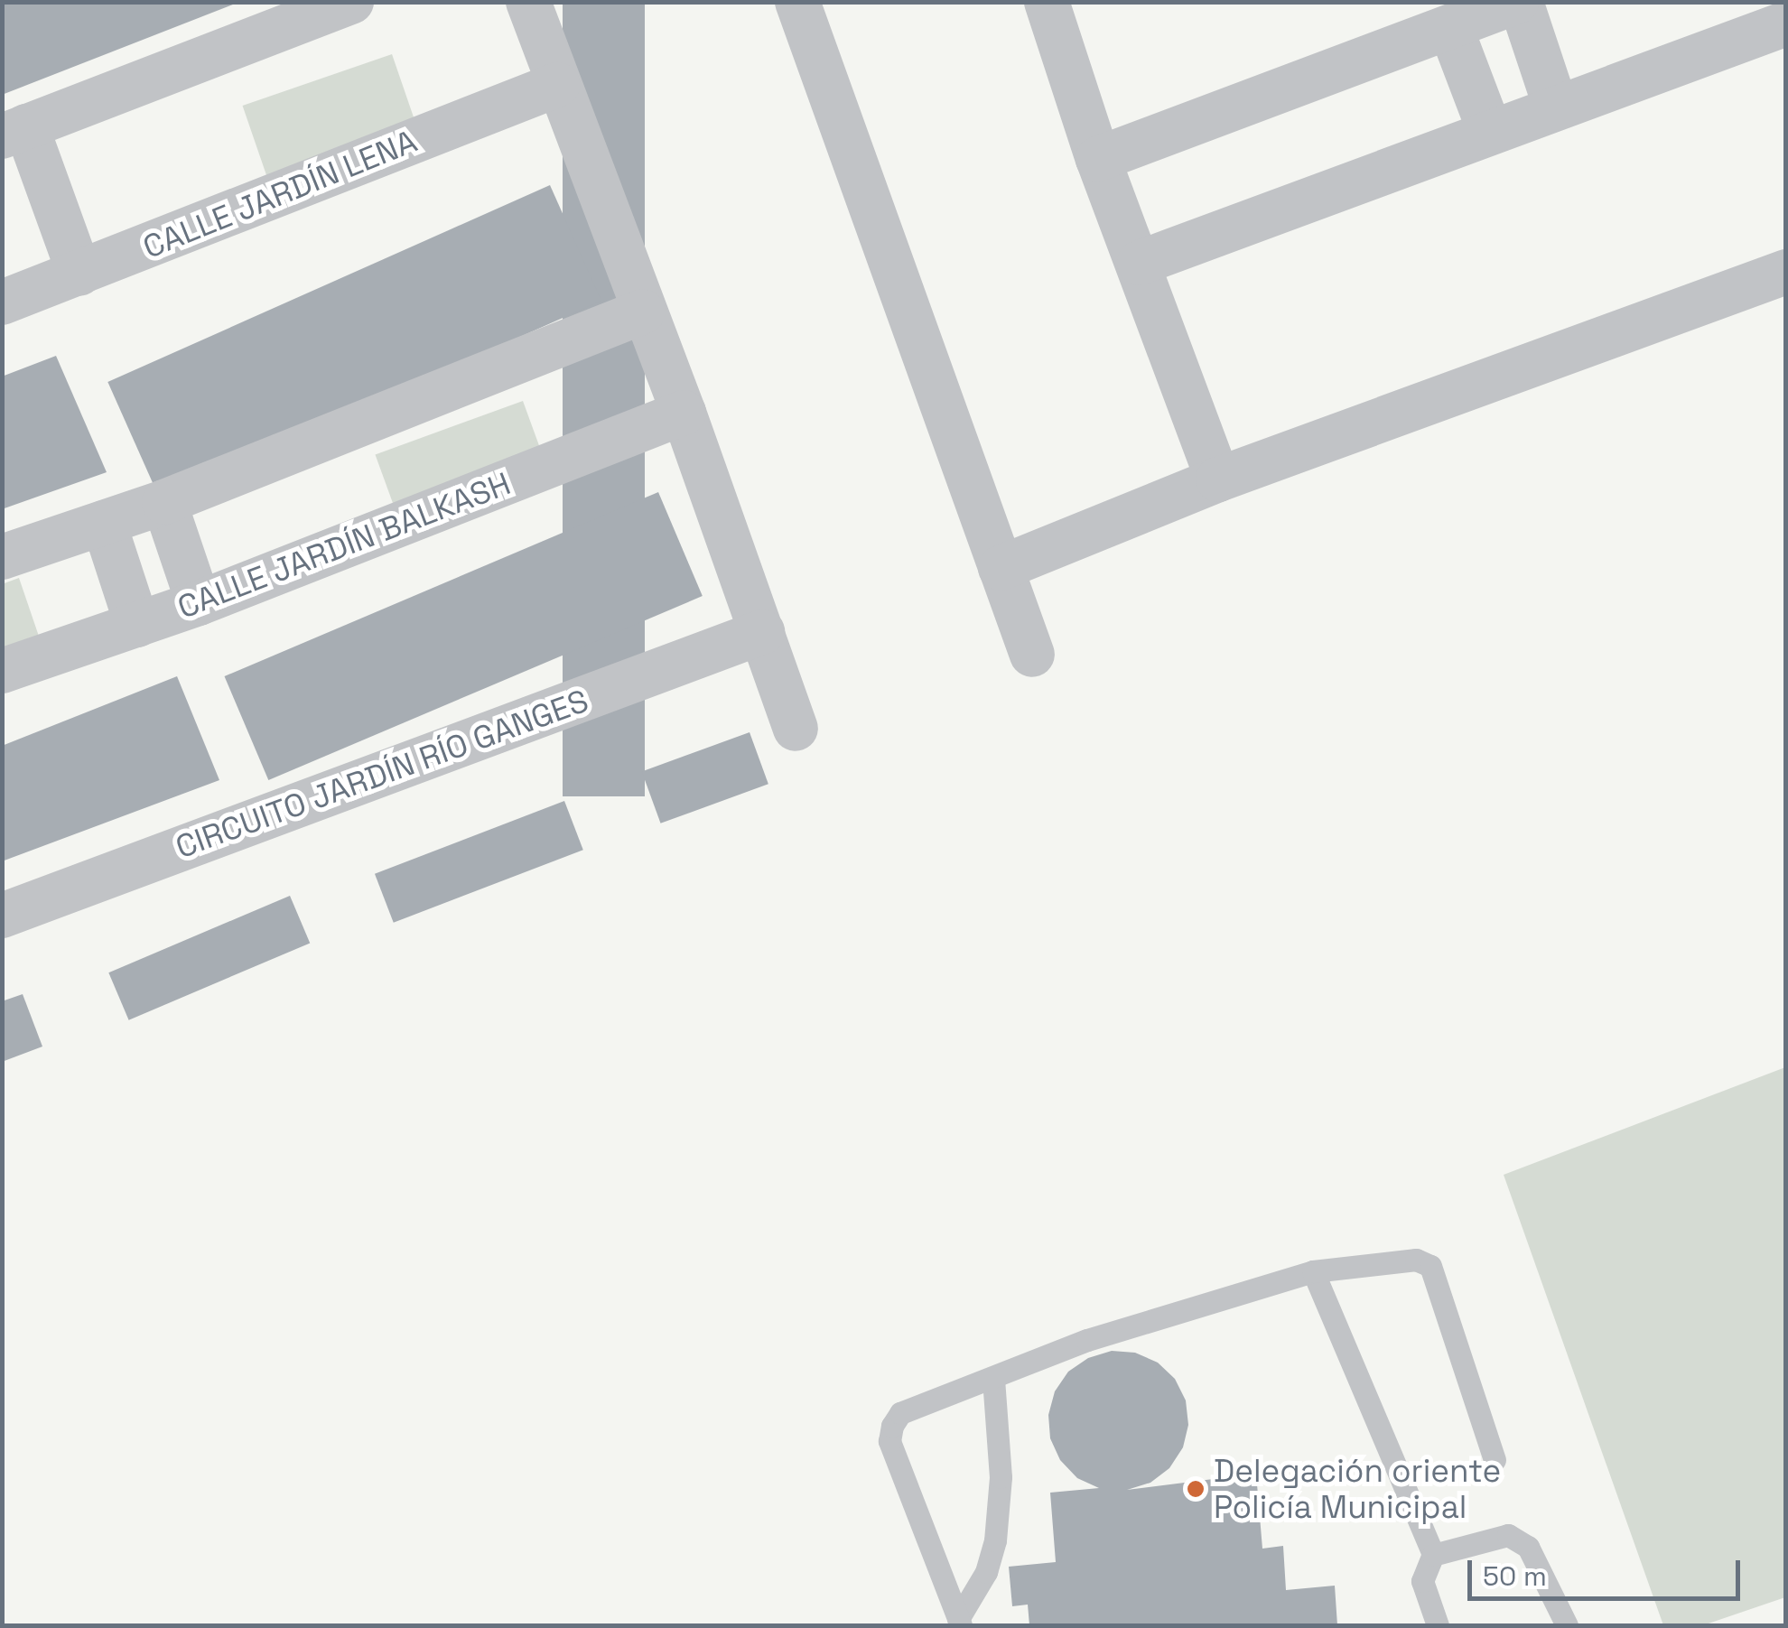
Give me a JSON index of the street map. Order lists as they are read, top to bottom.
{
  "streets": {
    "street": ["CALLE JARDÍN LENA", "CALLE JARDÍN BALKASH", "CIRCUITO JARDÍN RÍO GANGES"]
  },
  "places": ["Delegación oriente Policía Municipal"],
  "scale_bar": "50 m"
}
